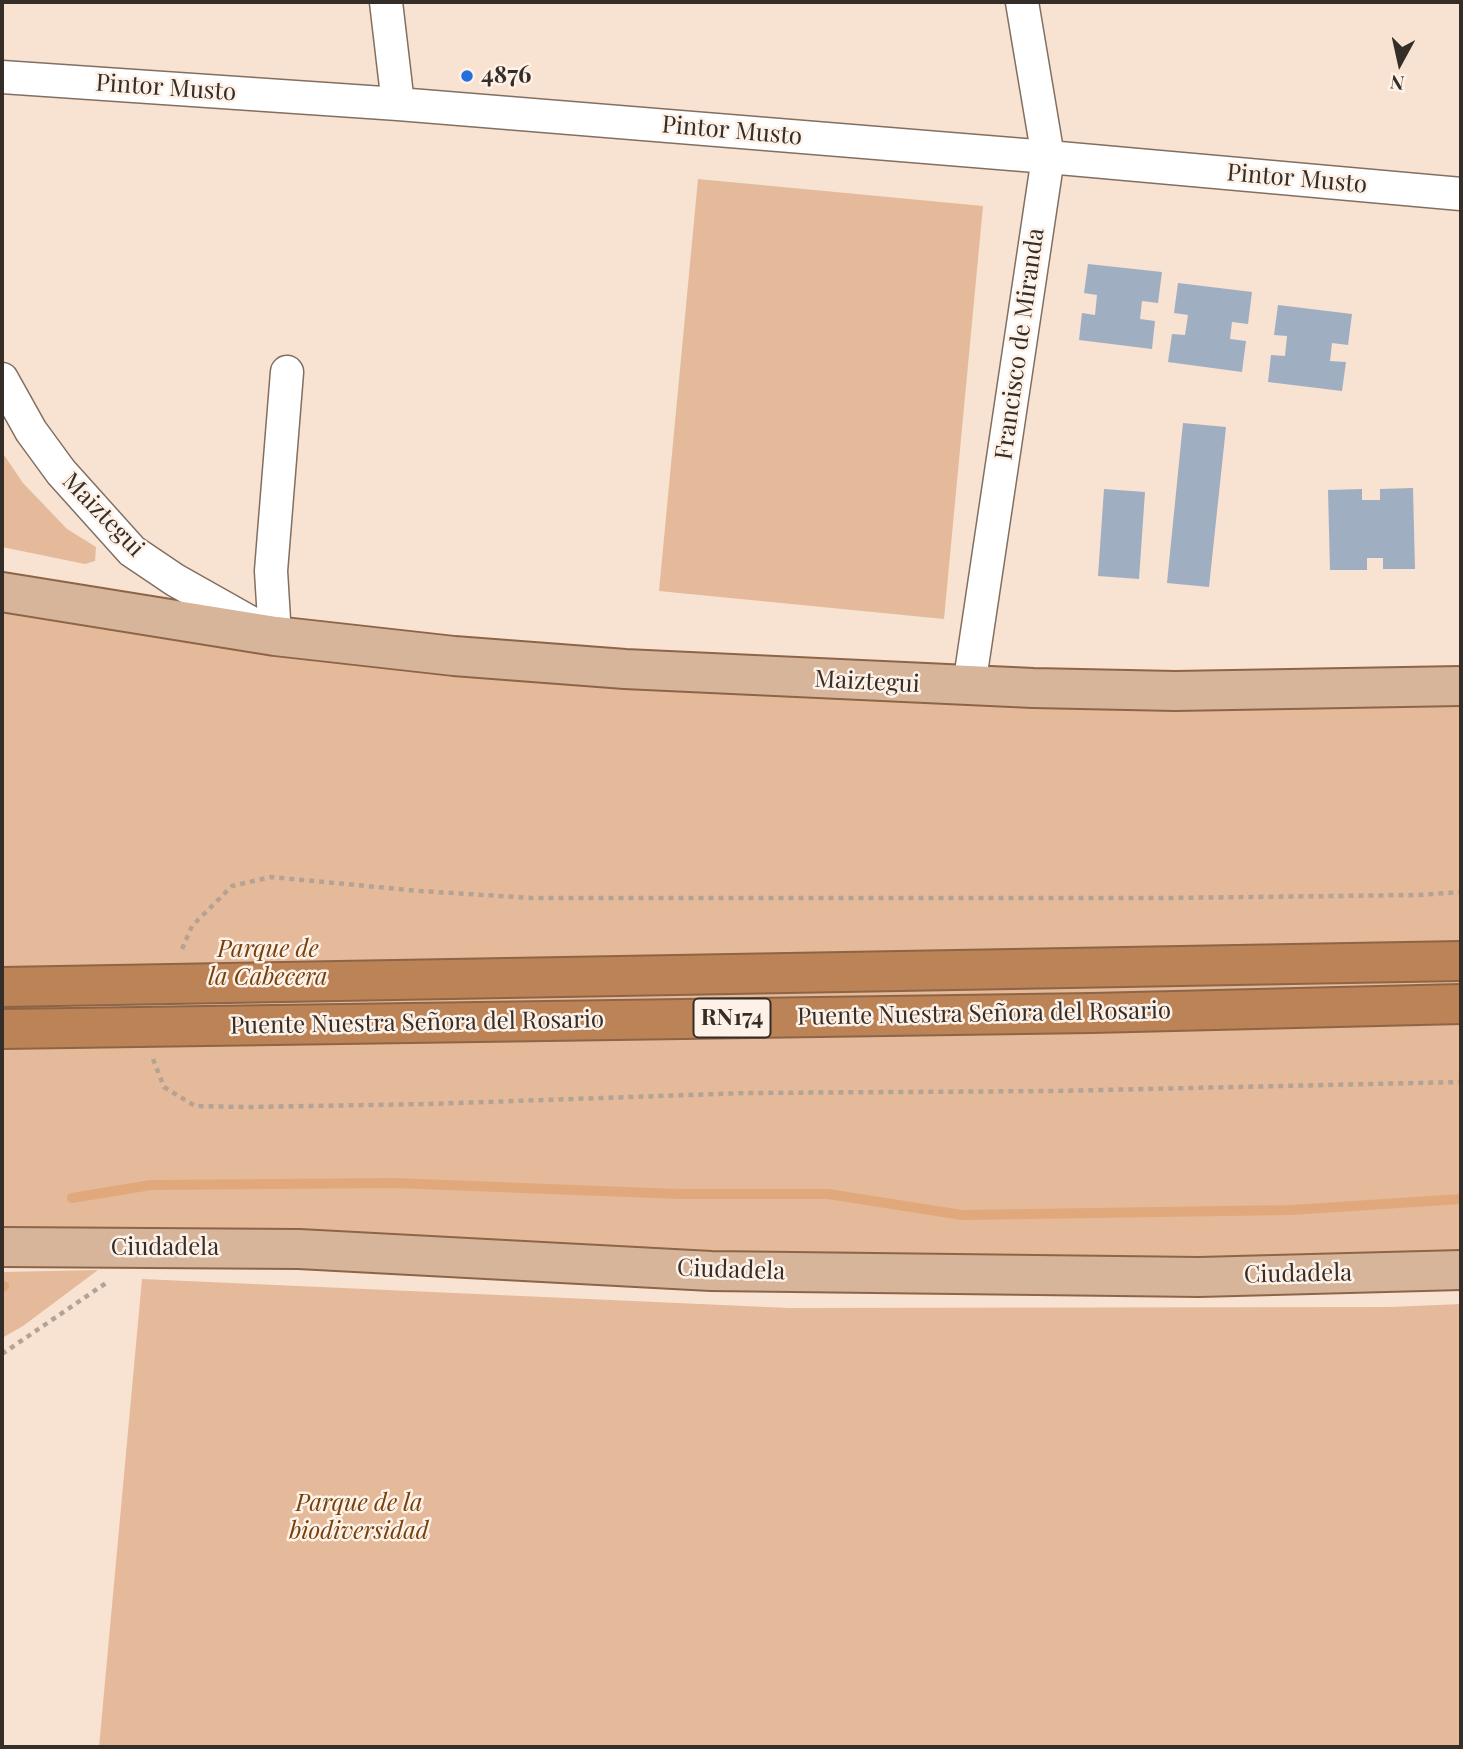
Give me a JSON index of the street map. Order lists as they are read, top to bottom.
{
  "streets": {
    "highway": ["Puente Nuestra Señora del Rosario", "RN174"],
    "main road": ["Maiztegui", "Ciudadela"],
    "street": ["Pintor Musto", "Francisco de Miranda"]
  },
  "crossings": [
    ["Pintor Musto", "Francisco de Miranda"],
    ["Francisco de Miranda", "Maiztegui"]
  ],
  "parks": ["Parque de la Cabecera", "Parque de la biodiversidad"],
  "places": ["4876"],
  "north": "bottom"
}
